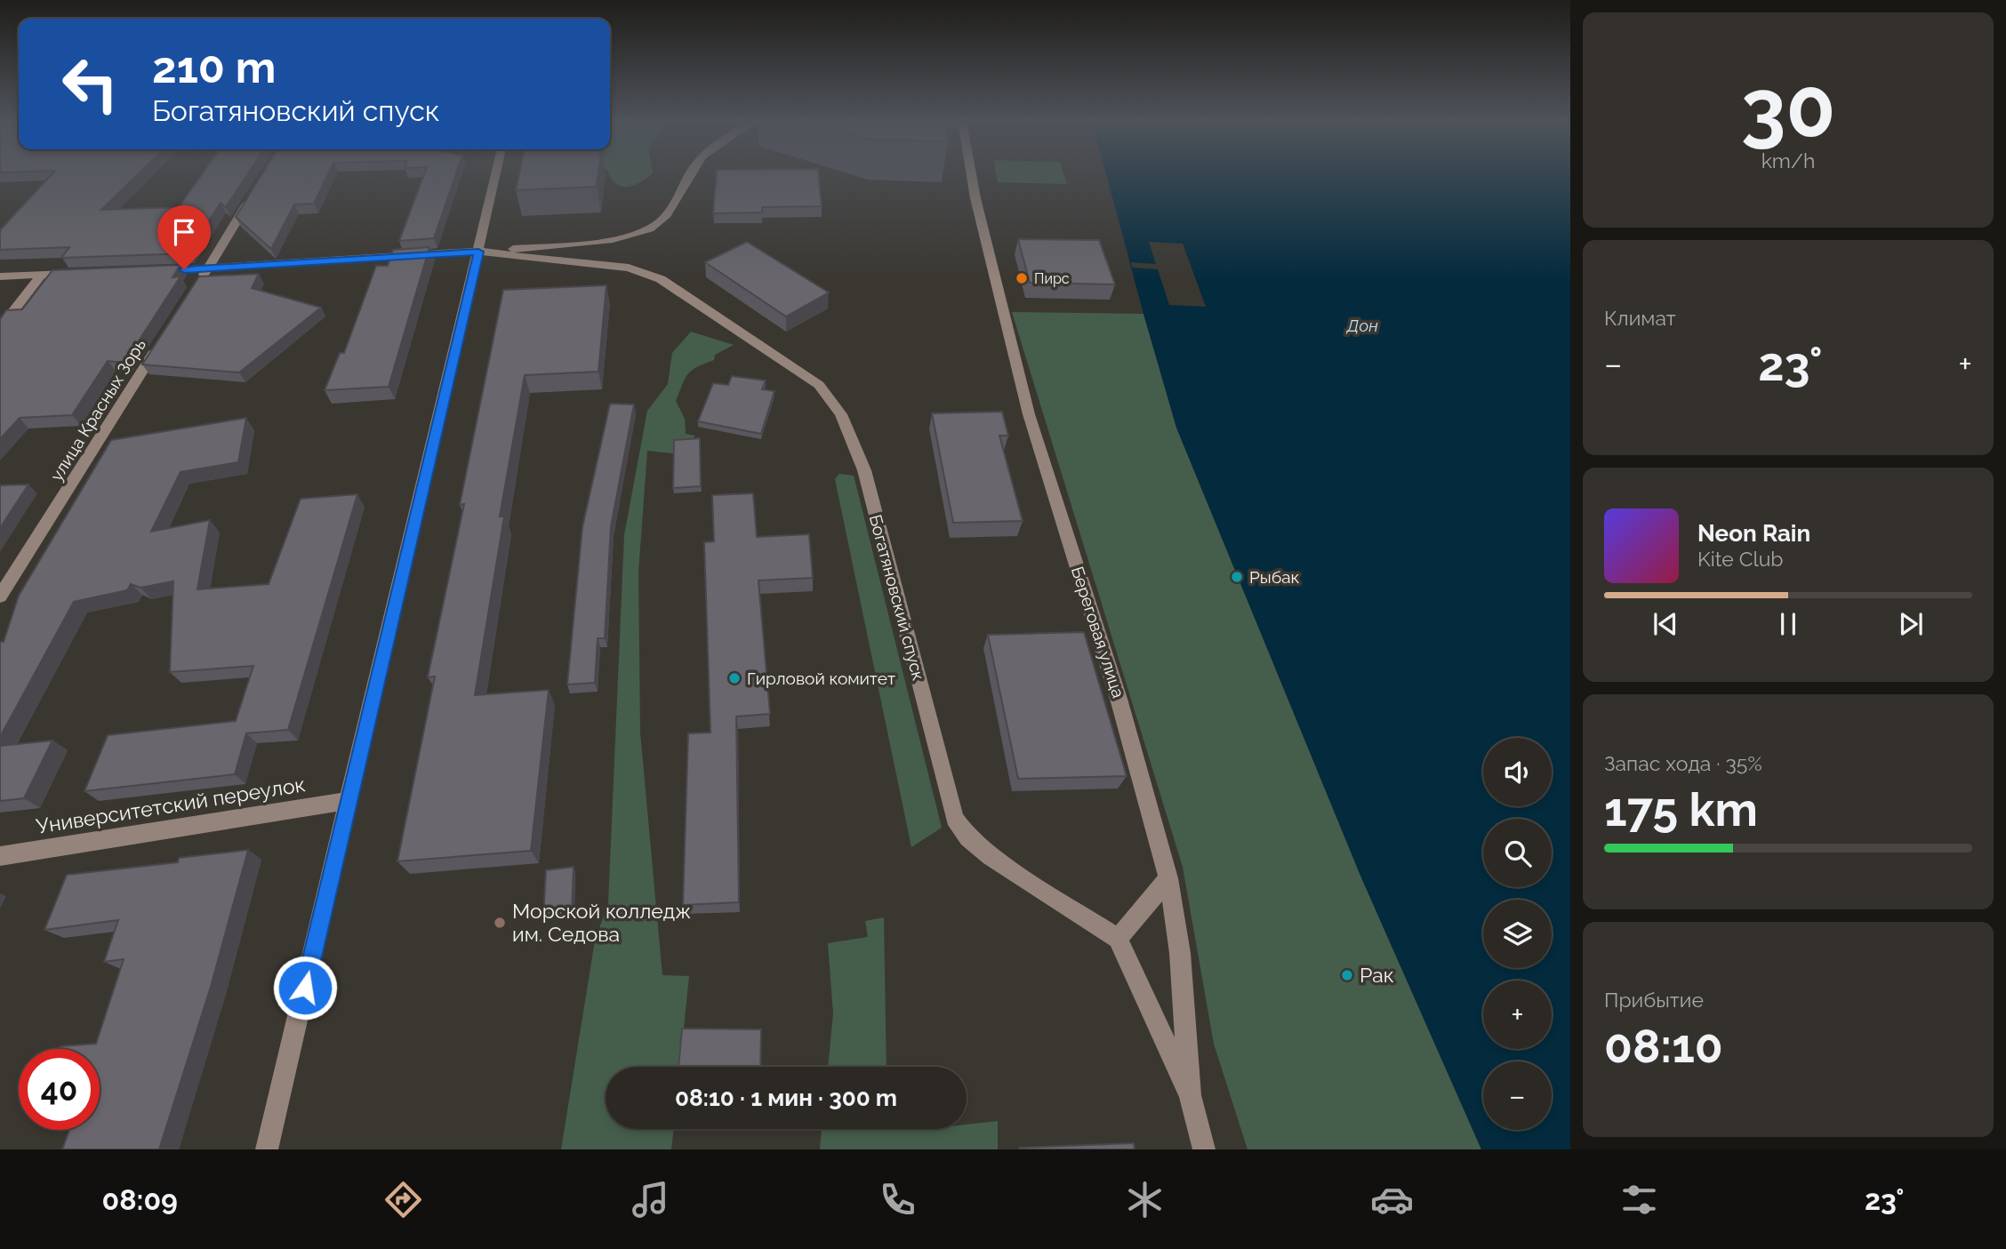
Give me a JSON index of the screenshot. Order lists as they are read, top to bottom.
{
  "streets": {
    "street": [
      "улица Красных Зорь",
      "Богатяновский спуск",
      "Береговая улица",
      "Университетский переулок"
    ]
  },
  "water": ["Дон"],
  "places": [
    "Пирс",
    "Рыбак",
    "Гирловой комитет",
    "Морской колледж им. Седова",
    "Рак"
  ],
  "page": {
    "tile": [
      ["30", "km/h"],
      "Климат",
      ["Запас хода · 35%", "175 km"],
      ["Прибытие", "08:10"]
    ],
    "turn": ["210 m", "Богатяновский спуск"],
    "heat": ["−", "23°", "+"],
    "song": ["Neon Rain", "Kite Club"],
    "map_buttons": ["+", "−"],
    "limit": "40",
    "trip": "08:10 · 1 мин · 300 m",
    "tabs": ["08:09", "23°"]
  }
}
